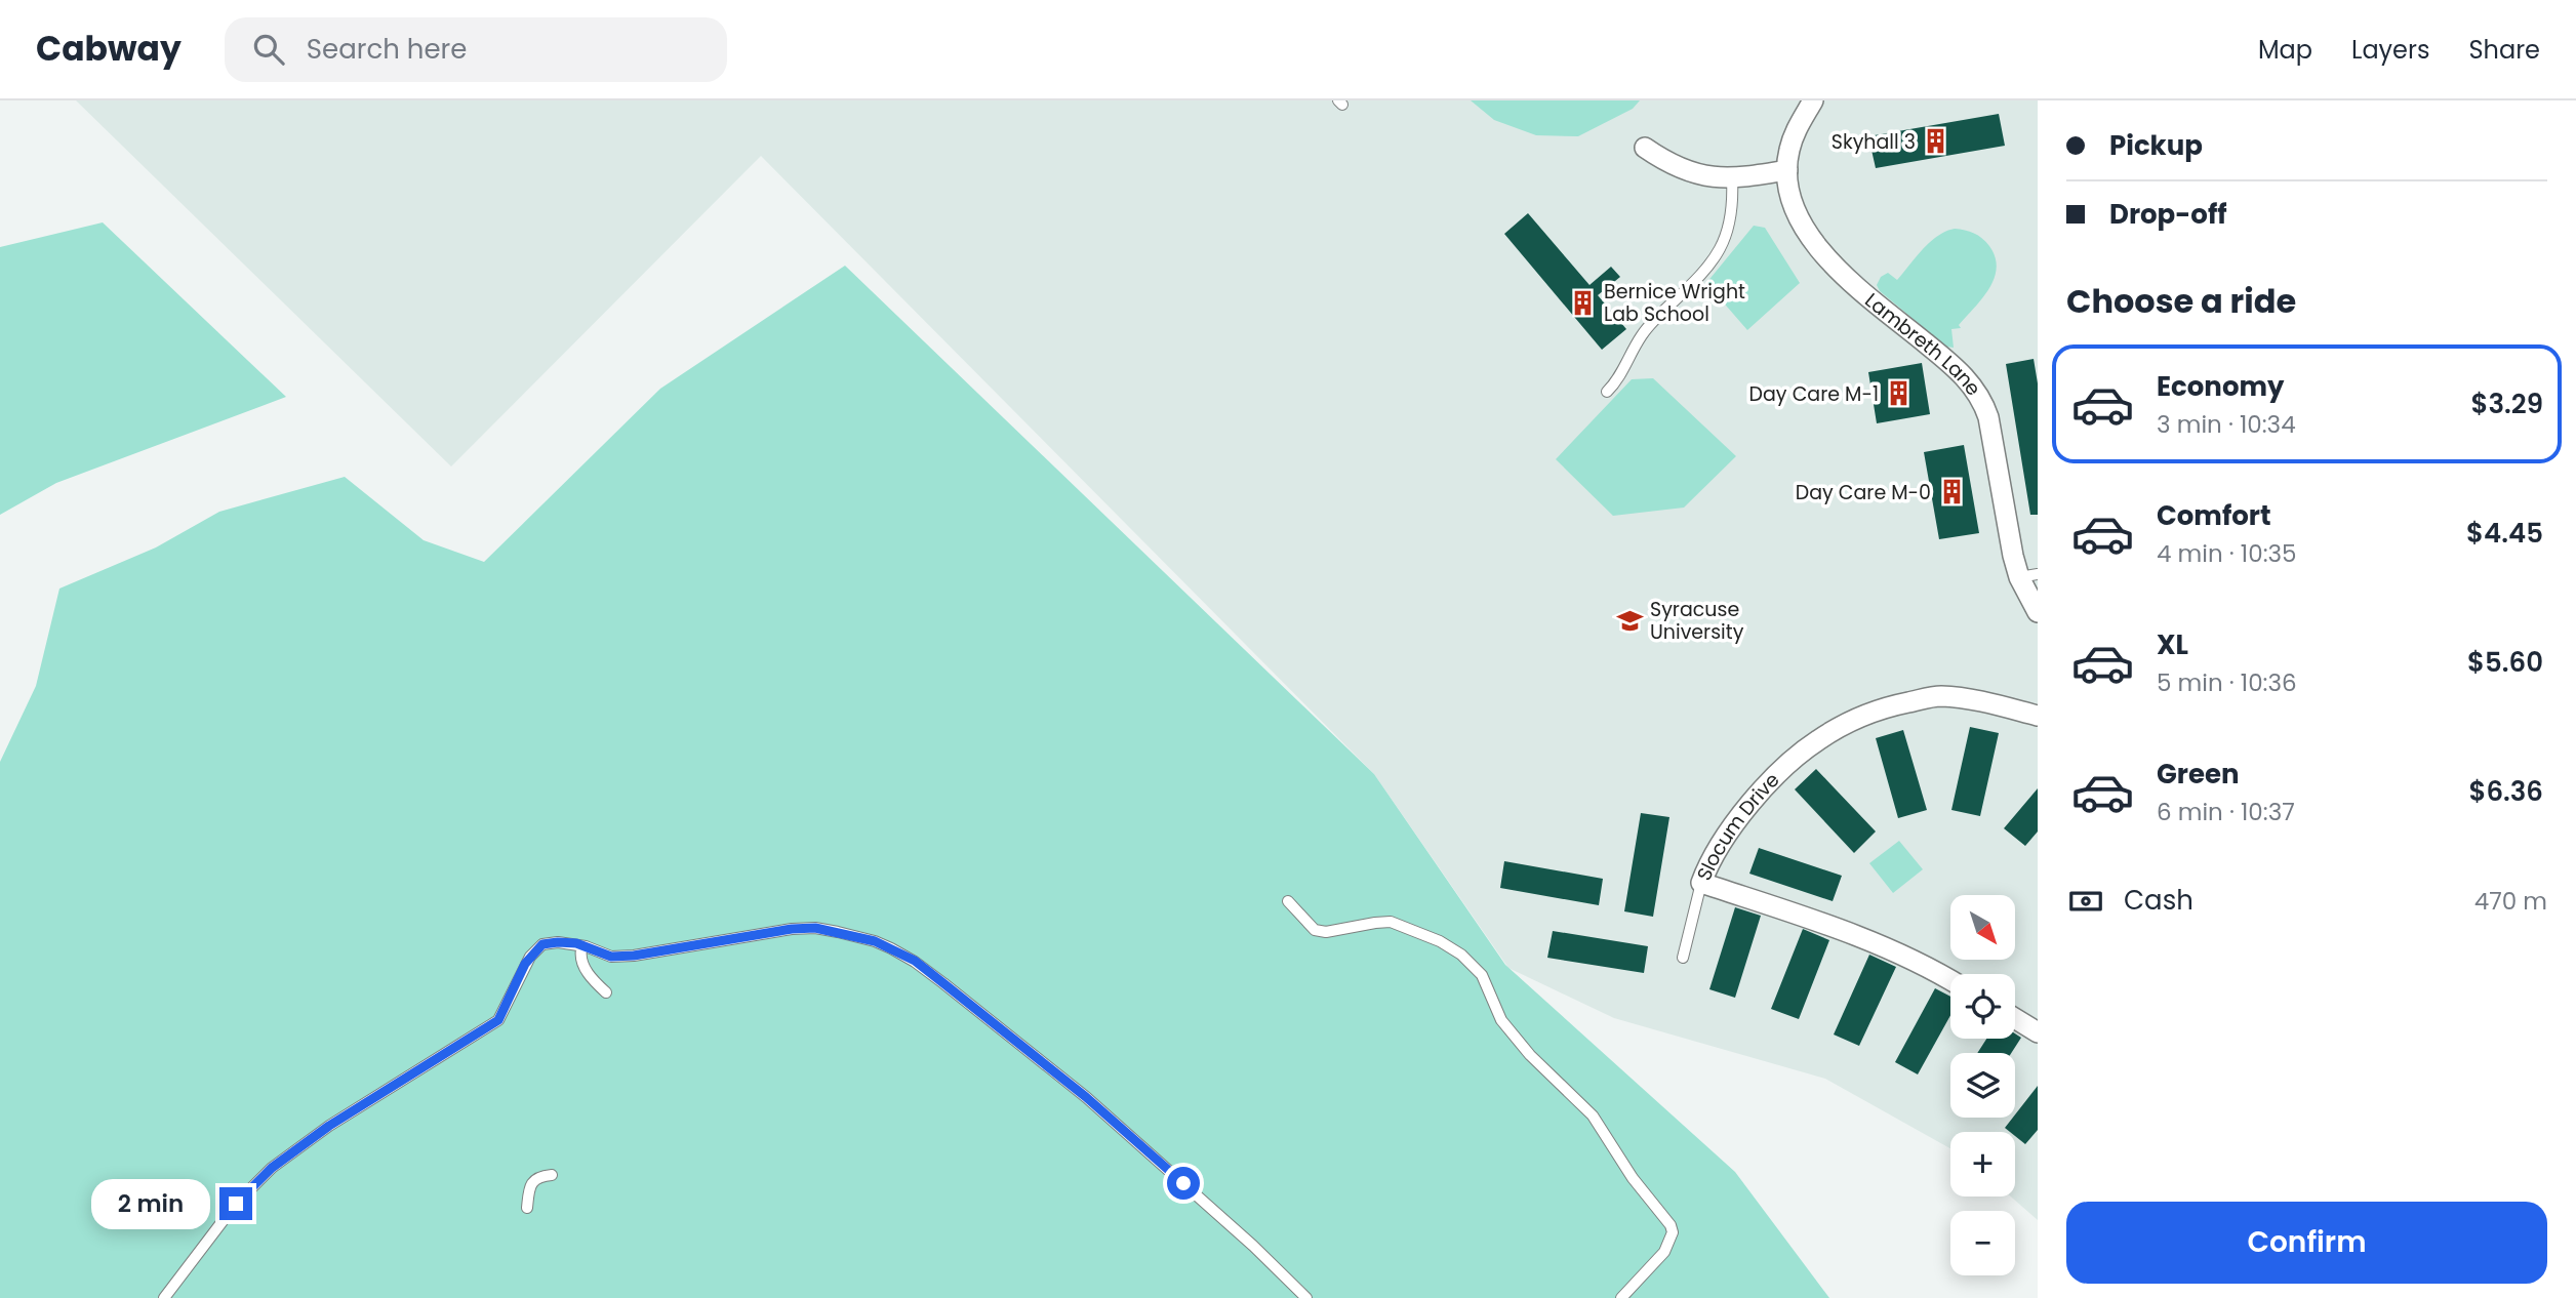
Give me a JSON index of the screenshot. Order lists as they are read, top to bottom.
{
  "streets": {
    "street": ["Lambreth Lane", "Slocum Drive"]
  },
  "places": {
    "building": [
      "Skyhall 3",
      "Bernice Wright Lab School",
      "Day Care M-1",
      "Day Care M-0"
    ],
    "school or university": ["Syracuse University"]
  },
  "north": "bottom right",
  "page": {
    "header": "Cabway",
    "search": "Search here",
    "nav": ["Map", "Layers", "Share"],
    "banner": ["Pickup", "Drop-off"],
    "heading": "Choose a ride",
    "list": [
      {
        "name": "Economy",
        "note": "3 min · 10:34",
        "value": "$3.29"
      },
      {
        "name": "Comfort",
        "note": "4 min · 10:35",
        "value": "$4.45"
      },
      {
        "name": "XL",
        "note": "5 min · 10:36",
        "value": "$5.60"
      },
      {
        "name": "Green",
        "note": "6 min · 10:37",
        "value": "$6.36"
      }
    ],
    "pay": ["Cash", "470 m"],
    "map_buttons": ["+", "−"],
    "bubble": "2 min",
    "buttons": "Confirm"
  }
}
